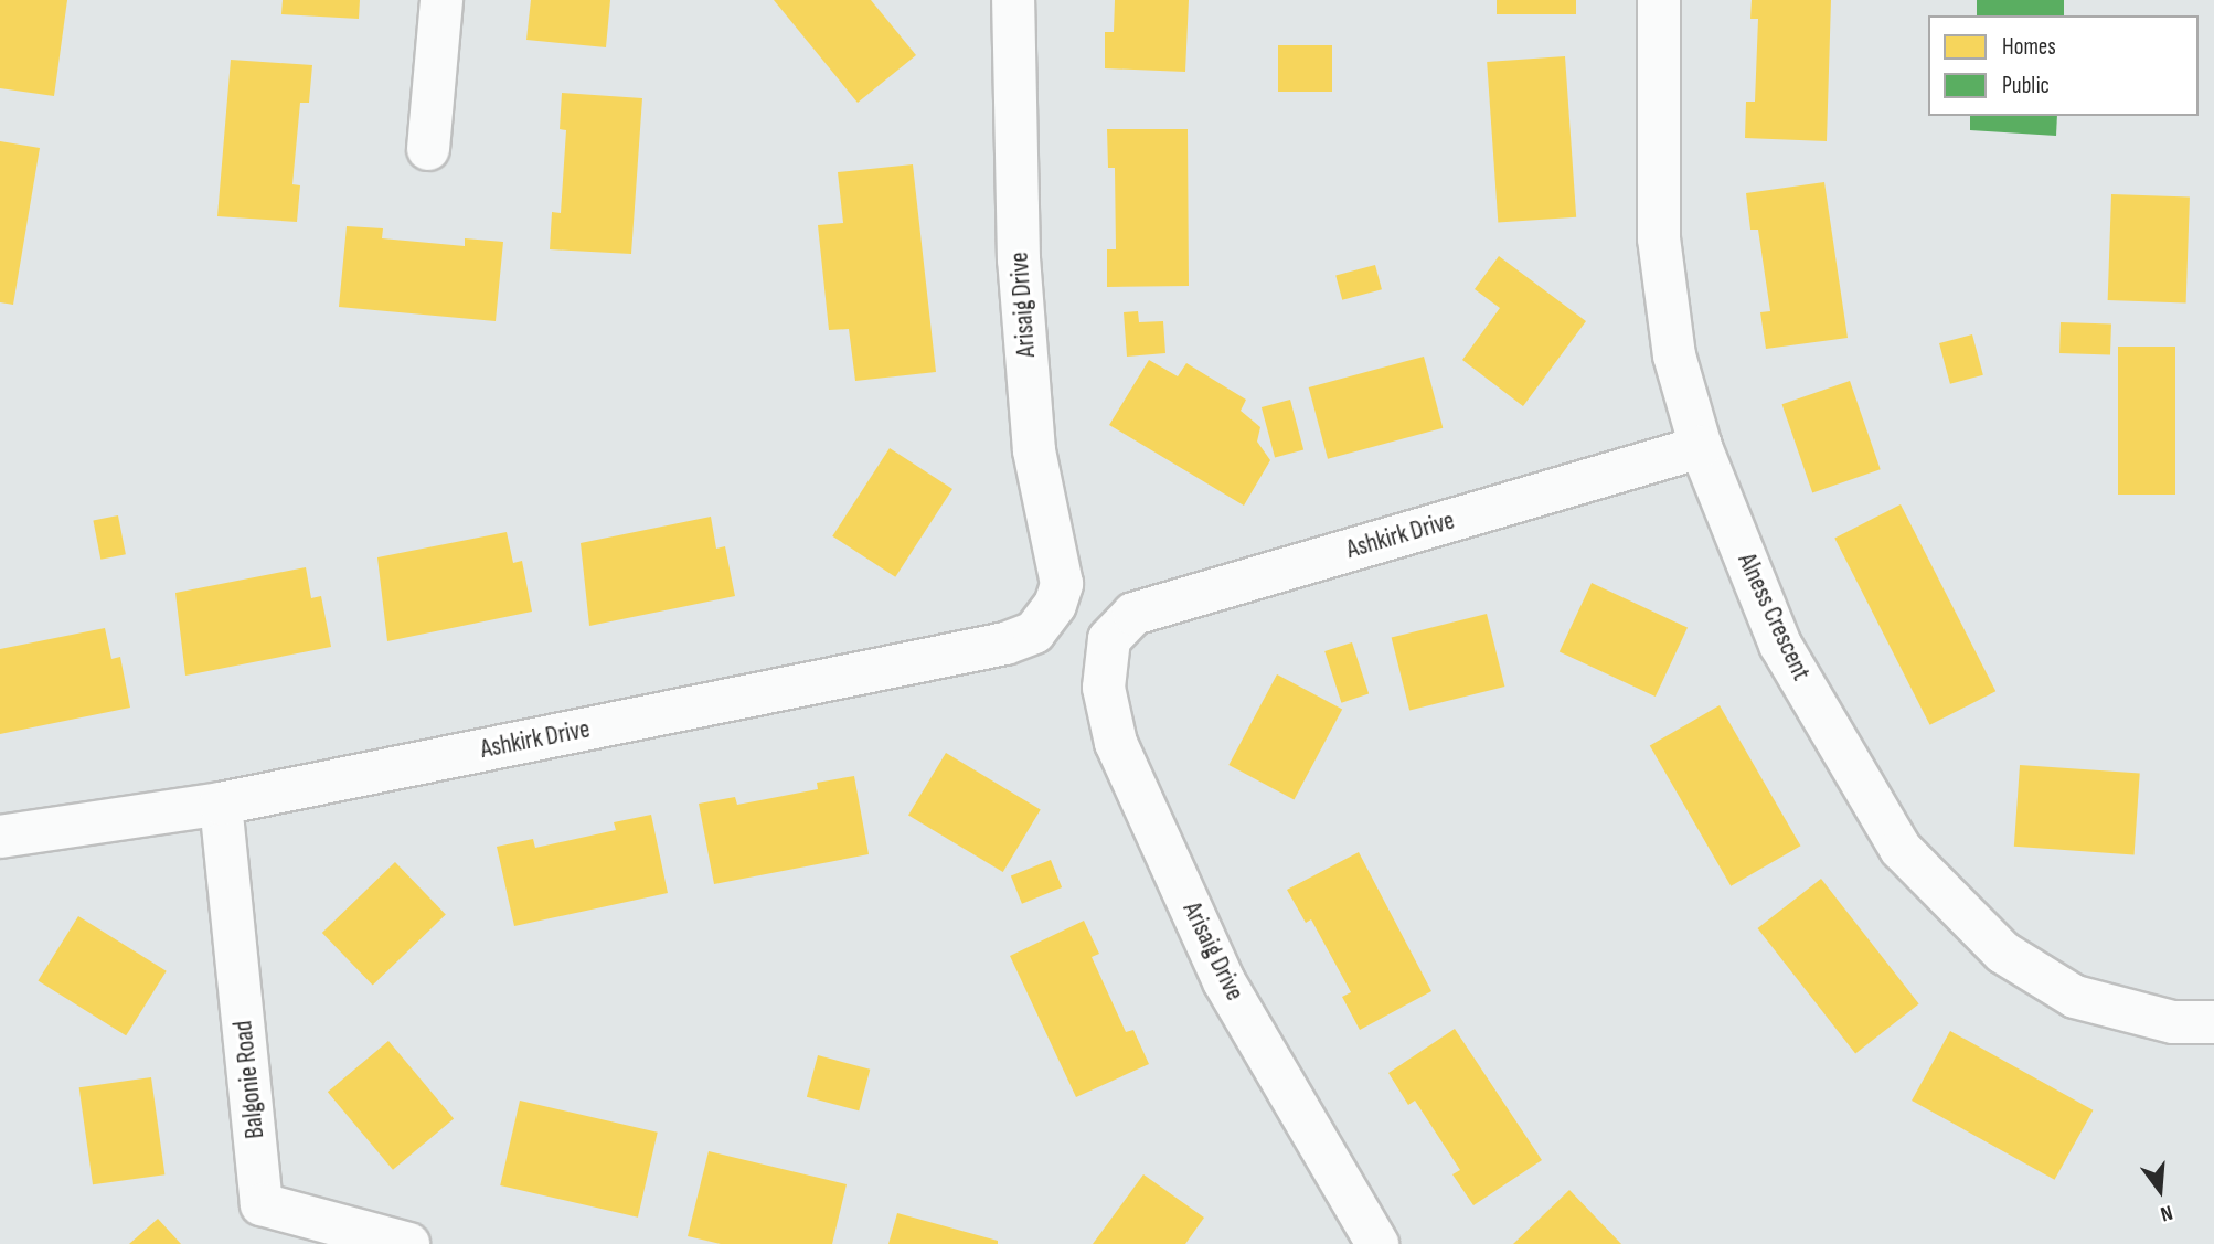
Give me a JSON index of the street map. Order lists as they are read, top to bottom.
{
  "streets": {
    "street": [
      "Arisaig Drive",
      "Ashkirk Drive",
      "Alness Crescent",
      "Balgonie Road"
    ]
  },
  "crossings": [
    ["Arisaig Drive", "Ashkirk Drive"],
    ["Ashkirk Drive", "Alness Crescent"],
    ["Ashkirk Drive", "Balgonie Road"]
  ],
  "legend": ["Homes", "Public"],
  "north": "bottom"
}
